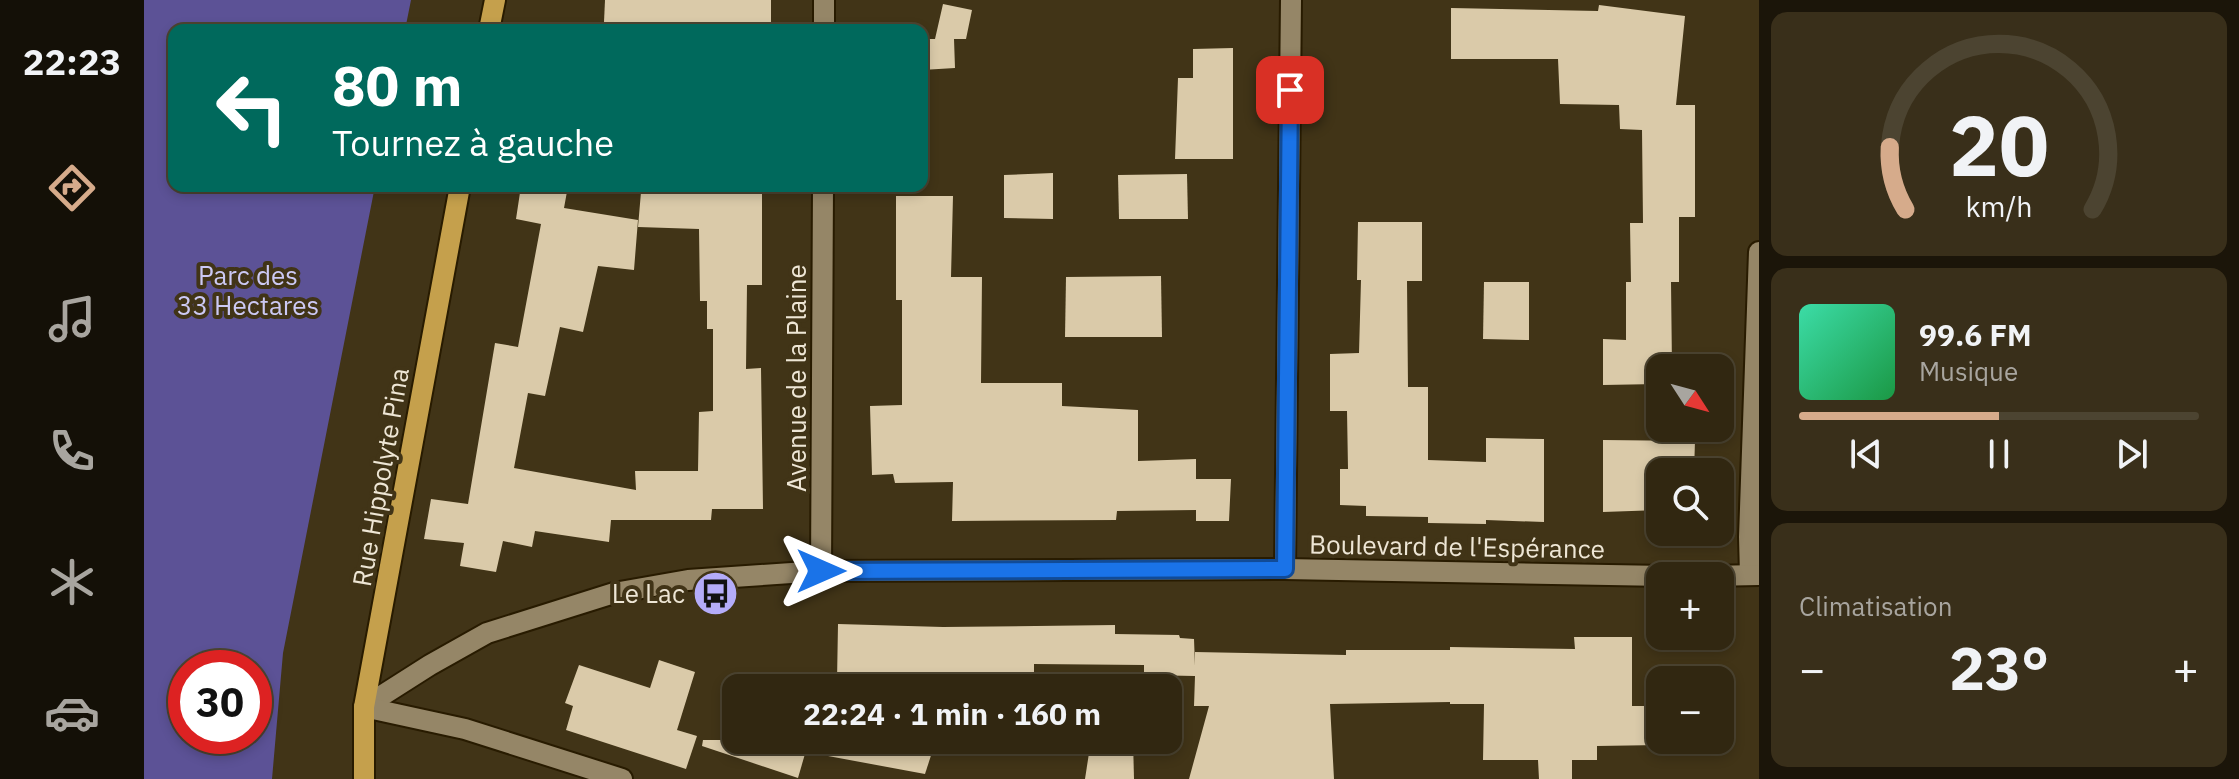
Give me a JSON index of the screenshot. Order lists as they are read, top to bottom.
{
  "streets": {
    "main road": ["Rue Hippolyte Pina"],
    "street": ["Avenue de la Plaine", "Boulevard de l'Espérance"]
  },
  "crossings": [
    ["Avenue de la Plaine", "Boulevard de l'Espérance"],
    ["Rue Hippolyte Pina", "Boulevard de l'Espérance"]
  ],
  "parks": ["Parc des 33 Hectares"],
  "places": {
    "bus stop": ["Le Lac"]
  },
  "north": "bottom right",
  "page": {
    "tabs": "22:23",
    "turn": ["80 m", "Tournez à gauche"],
    "song": ["99.6 FM", "Musique"],
    "map_buttons": ["+", "−"],
    "tile": "Climatisation",
    "heat": ["−", "23°", "+"],
    "limit": "30",
    "trip": "22:24 · 1 min · 160 m",
    "gauge": ["20", "km/h"]
  }
}
